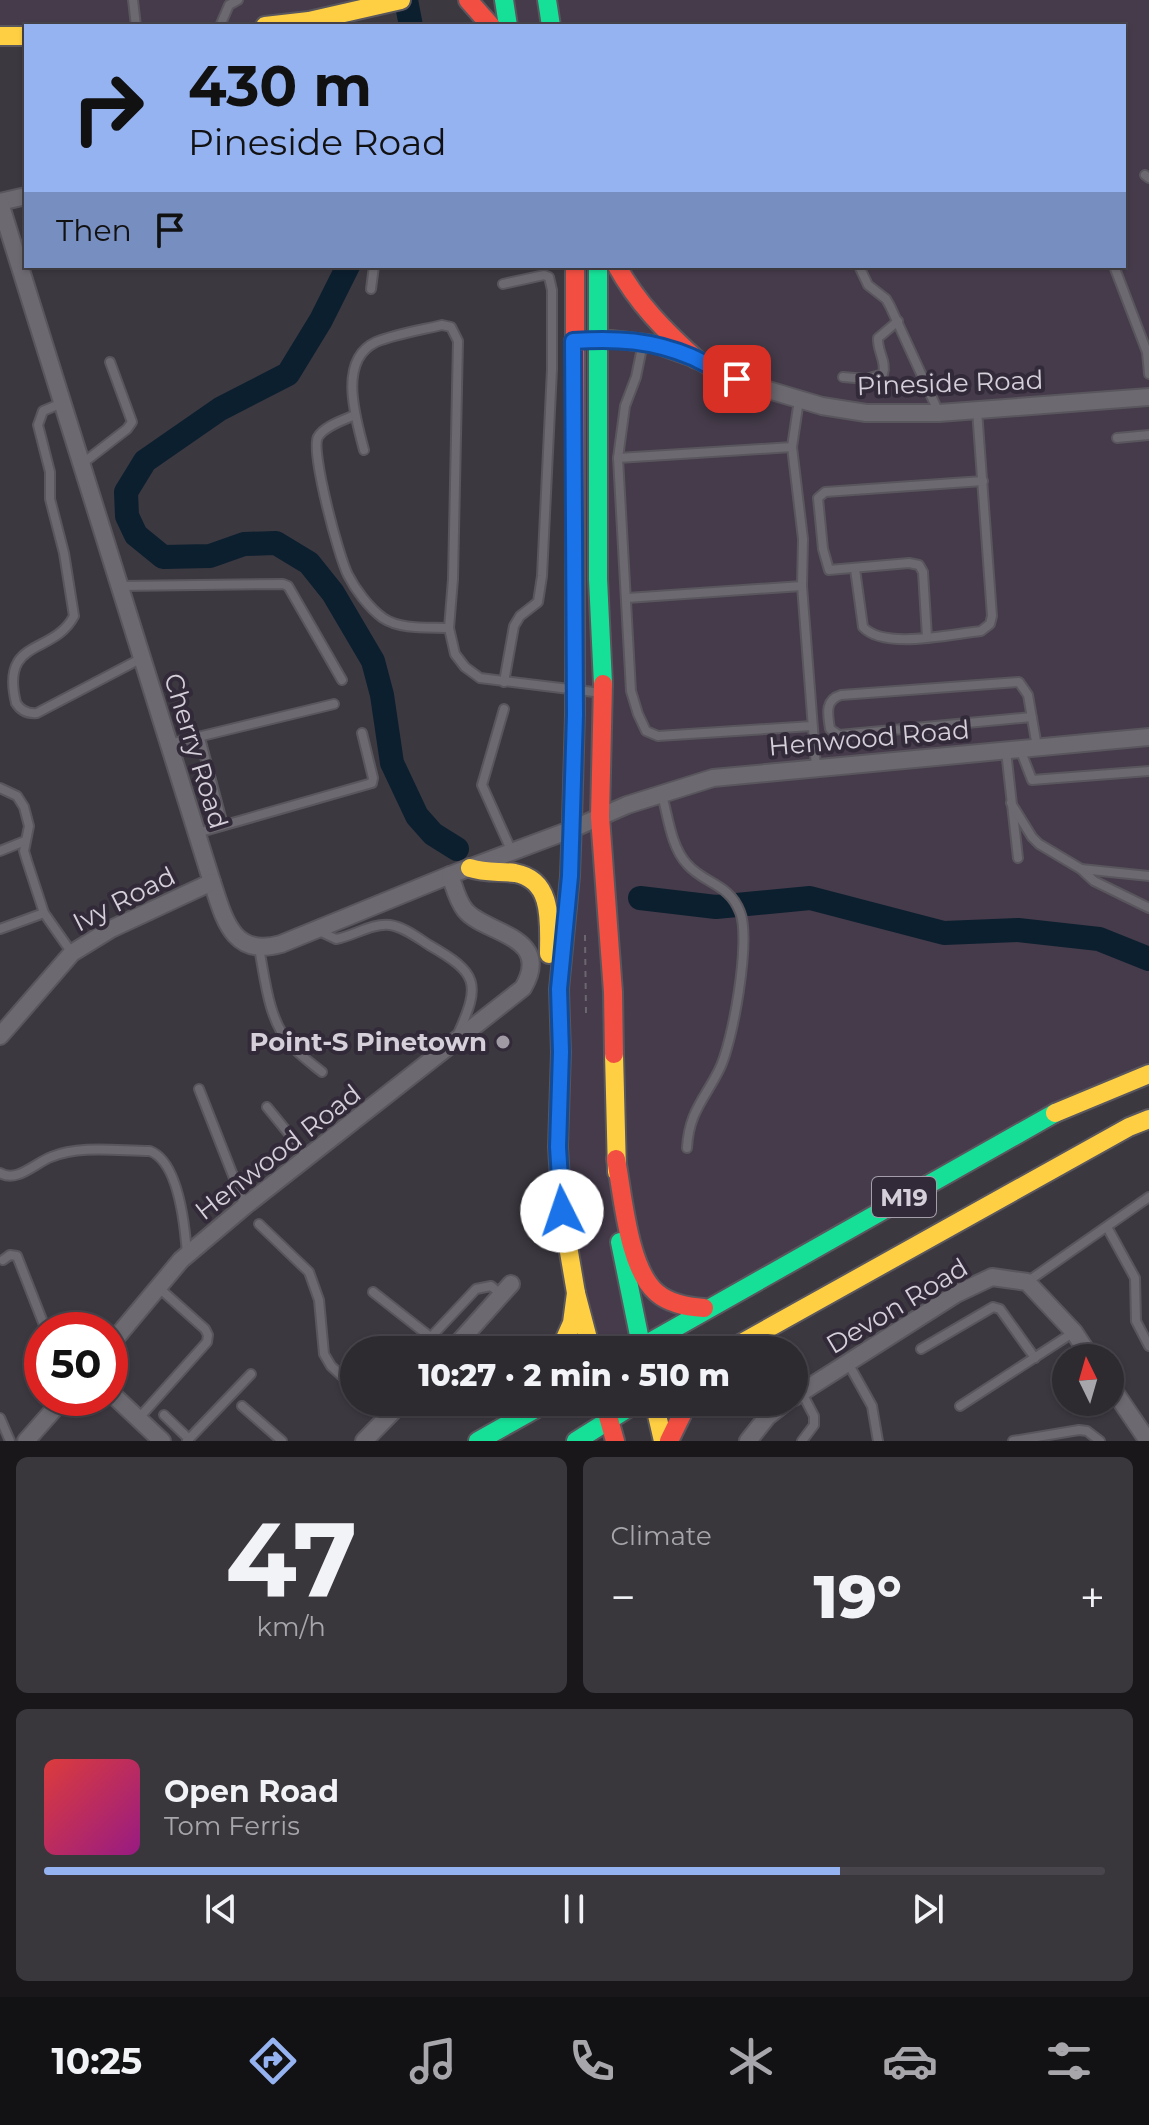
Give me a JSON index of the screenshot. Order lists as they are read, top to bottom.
{
  "streets": {
    "main road": ["M19"],
    "street": [
      "Pineside Road",
      "Henwood Road",
      "Cherry Road",
      "Ivy Road",
      "Devon Road"
    ]
  },
  "crossings": [
    ["Cherry Road", "Ivy Road"]
  ],
  "places": ["Point-S Pinetown"],
  "north": "top",
  "page": {
    "turn": ["430 m", "Pineside Road"],
    "then": "Then",
    "limit": "50",
    "trip": "10:27 · 2 min · 510 m",
    "tile": [
      ["47", "km/h"],
      "Climate"
    ],
    "heat": ["−", "19°", "+"],
    "song": ["Open Road", "Tom Ferris"],
    "tabs": "10:25"
  }
}
